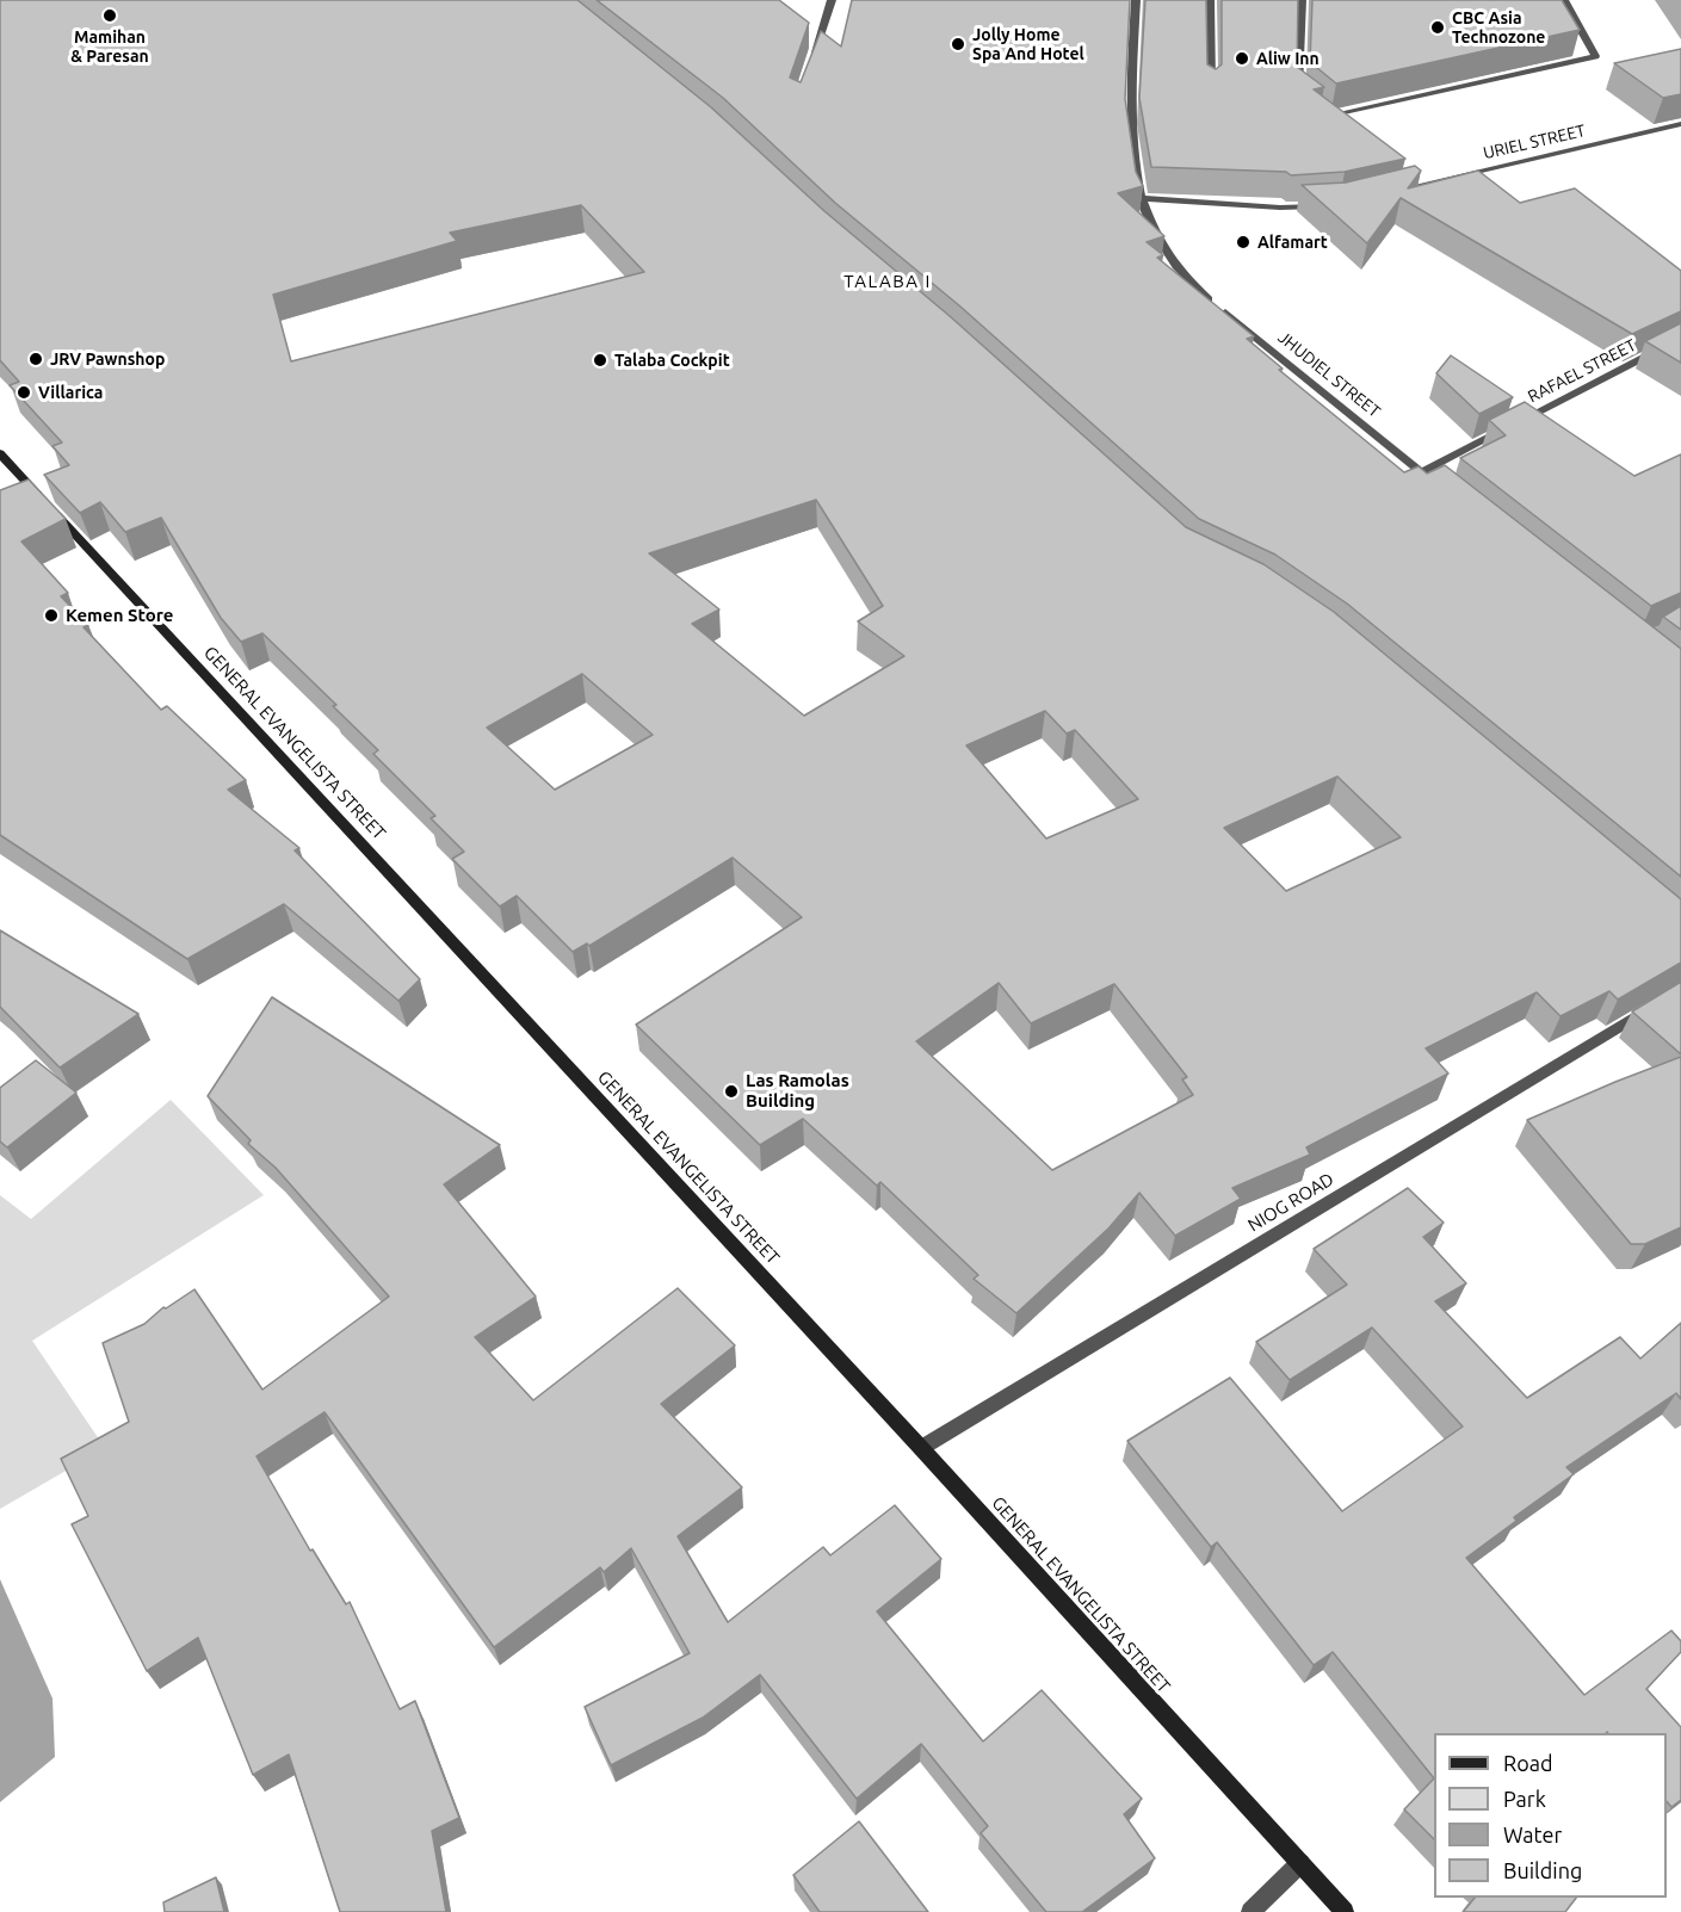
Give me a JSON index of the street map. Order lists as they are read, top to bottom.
{
  "streets": {
    "main road": ["GENERAL EVANGELISTA STREET"],
    "street": [
      "URIEL STREET",
      "RAFAEL STREET",
      "JHUDIEL STREET",
      "NIOG ROAD"
    ]
  },
  "crossings": [
    ["RAFAEL STREET", "JHUDIEL STREET"],
    ["GENERAL EVANGELISTA STREET", "NIOG ROAD"]
  ],
  "districts": ["TALABA I"],
  "places": [
    "Mamihan & Paresan",
    "CBC Asia Technozone",
    "Jolly Home Spa And Hotel",
    "Aliw Inn",
    "Alfamart",
    "JRV Pawnshop",
    "Talaba Cockpit",
    "Villarica",
    "Kemen Store",
    "Las Ramolas Building"
  ],
  "legend": [
    "Road",
    "Park",
    "Water",
    "Building"
  ]
}
